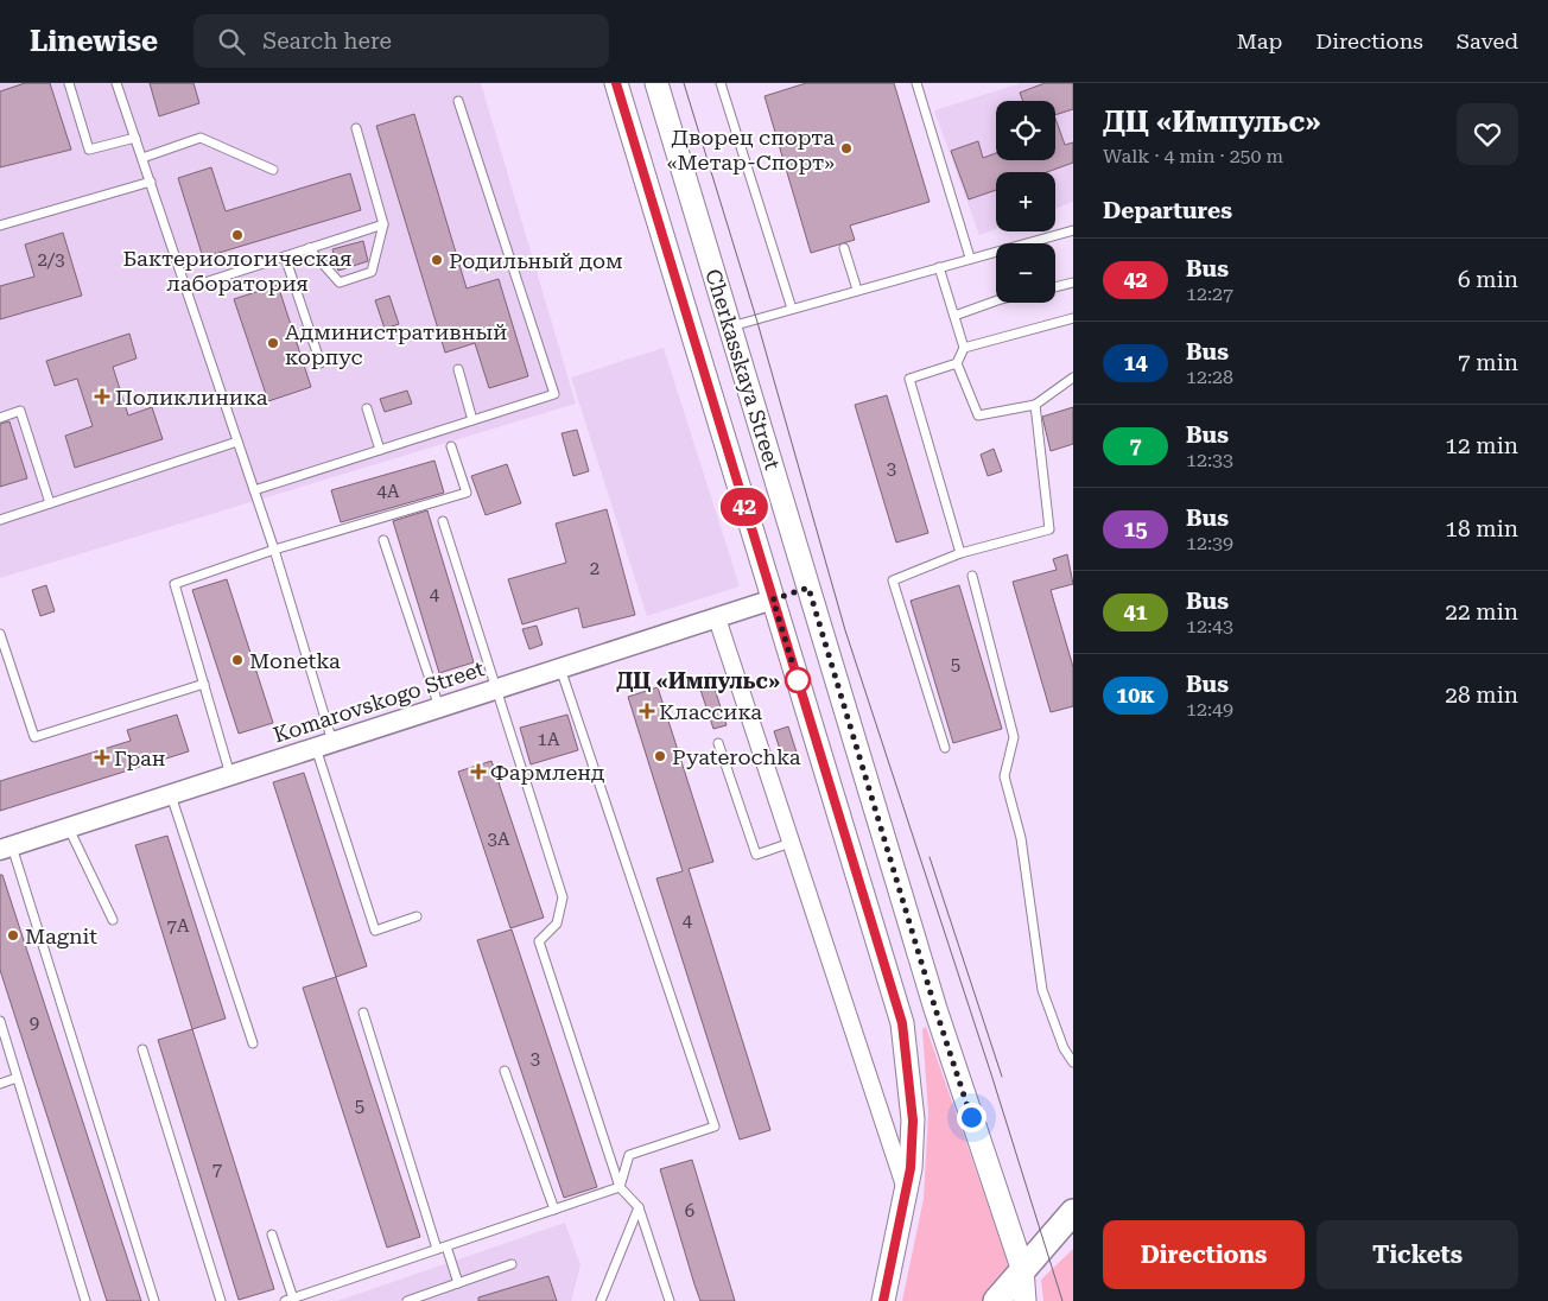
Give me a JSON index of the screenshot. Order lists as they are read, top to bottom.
{
  "streets": {
    "main road": ["Cherkasskaya Street"],
    "street": ["Komarovskogo Street"]
  },
  "crossings": [
    ["Cherkasskaya Street", "Komarovskogo Street"]
  ],
  "places": {
    "other": [
      "Дворец спорта «Метар-Спорт»",
      "Бактериологическая лаборатория",
      "Родильный дом",
      "Административный корпус",
      "Monetka",
      "ДЦ «Импульс»",
      "Pyaterochka",
      "Magnit"
    ],
    "health": [
      "Поликлиника",
      "Классика",
      "Гран",
      "Фармленд"
    ]
  },
  "lines": ["bus line 42"],
  "house_numbers": [
    "2/3",
    "3",
    "4А",
    "2",
    "4",
    "5",
    "1А",
    "3А",
    "4",
    "7А",
    "9",
    "3",
    "5",
    "7",
    "6"
  ],
  "page": {
    "header": "Linewise",
    "search": "Search here",
    "nav": ["Map", "Directions", "Saved"],
    "on_map": "42",
    "heading": [
      ["ДЦ «Импульс»", "Walk · 4 min · 250 m"],
      "Departures"
    ],
    "map_buttons": ["+", "−"],
    "list": [
      {
        "mark": "42",
        "name": "Bus",
        "note": "12:27",
        "value": "6 min"
      },
      {
        "mark": "14",
        "name": "Bus",
        "note": "12:28",
        "value": "7 min"
      },
      {
        "mark": "7",
        "name": "Bus",
        "note": "12:33",
        "value": "12 min"
      },
      {
        "mark": "15",
        "name": "Bus",
        "note": "12:39",
        "value": "18 min"
      },
      {
        "mark": "41",
        "name": "Bus",
        "note": "12:43",
        "value": "22 min"
      },
      {
        "mark": "10к",
        "name": "Bus",
        "note": "12:49",
        "value": "28 min"
      }
    ],
    "buttons": ["Directions", "Tickets"]
  }
}
